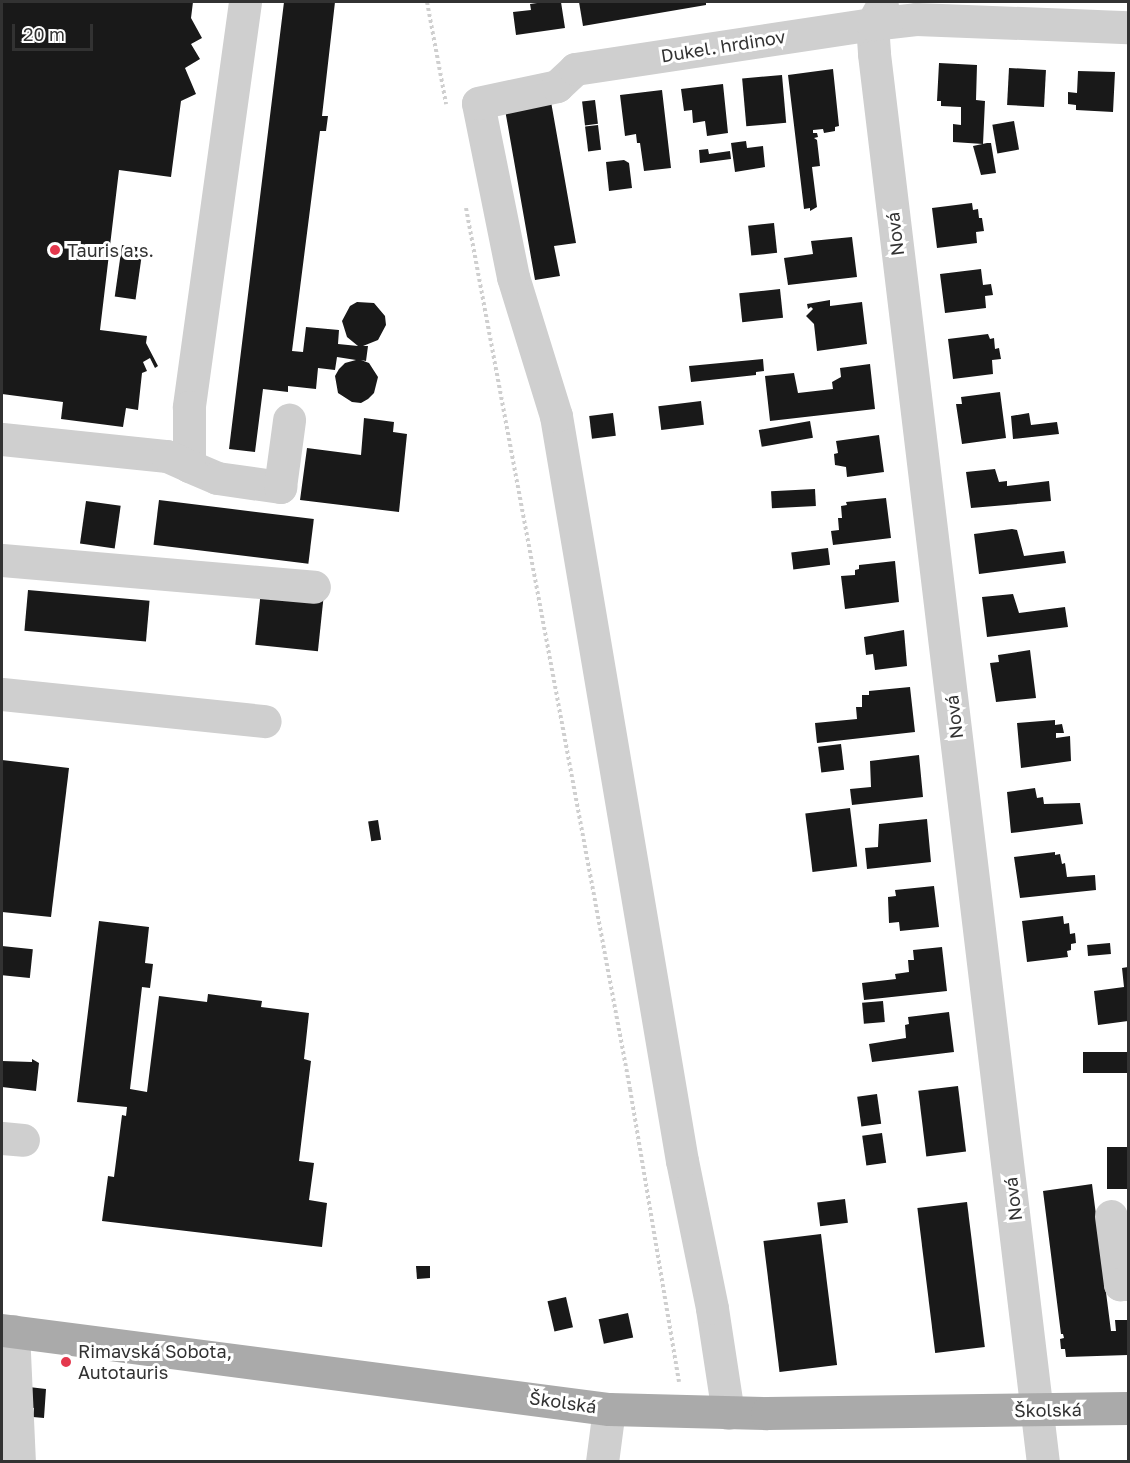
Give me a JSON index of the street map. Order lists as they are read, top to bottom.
{
  "streets": {
    "main road": ["Školská"],
    "street": ["Dukel. hrdinov", "Nová"]
  },
  "crossings": [
    ["Dukel. hrdinov", "Nová"],
    ["Dukel. hrdinov", "Školská"],
    ["Nová", "Školská"]
  ],
  "places": ["Tauris a.s.", "Rimavská Sobota, Autotauris"],
  "scale_bar": "20 m"
}
